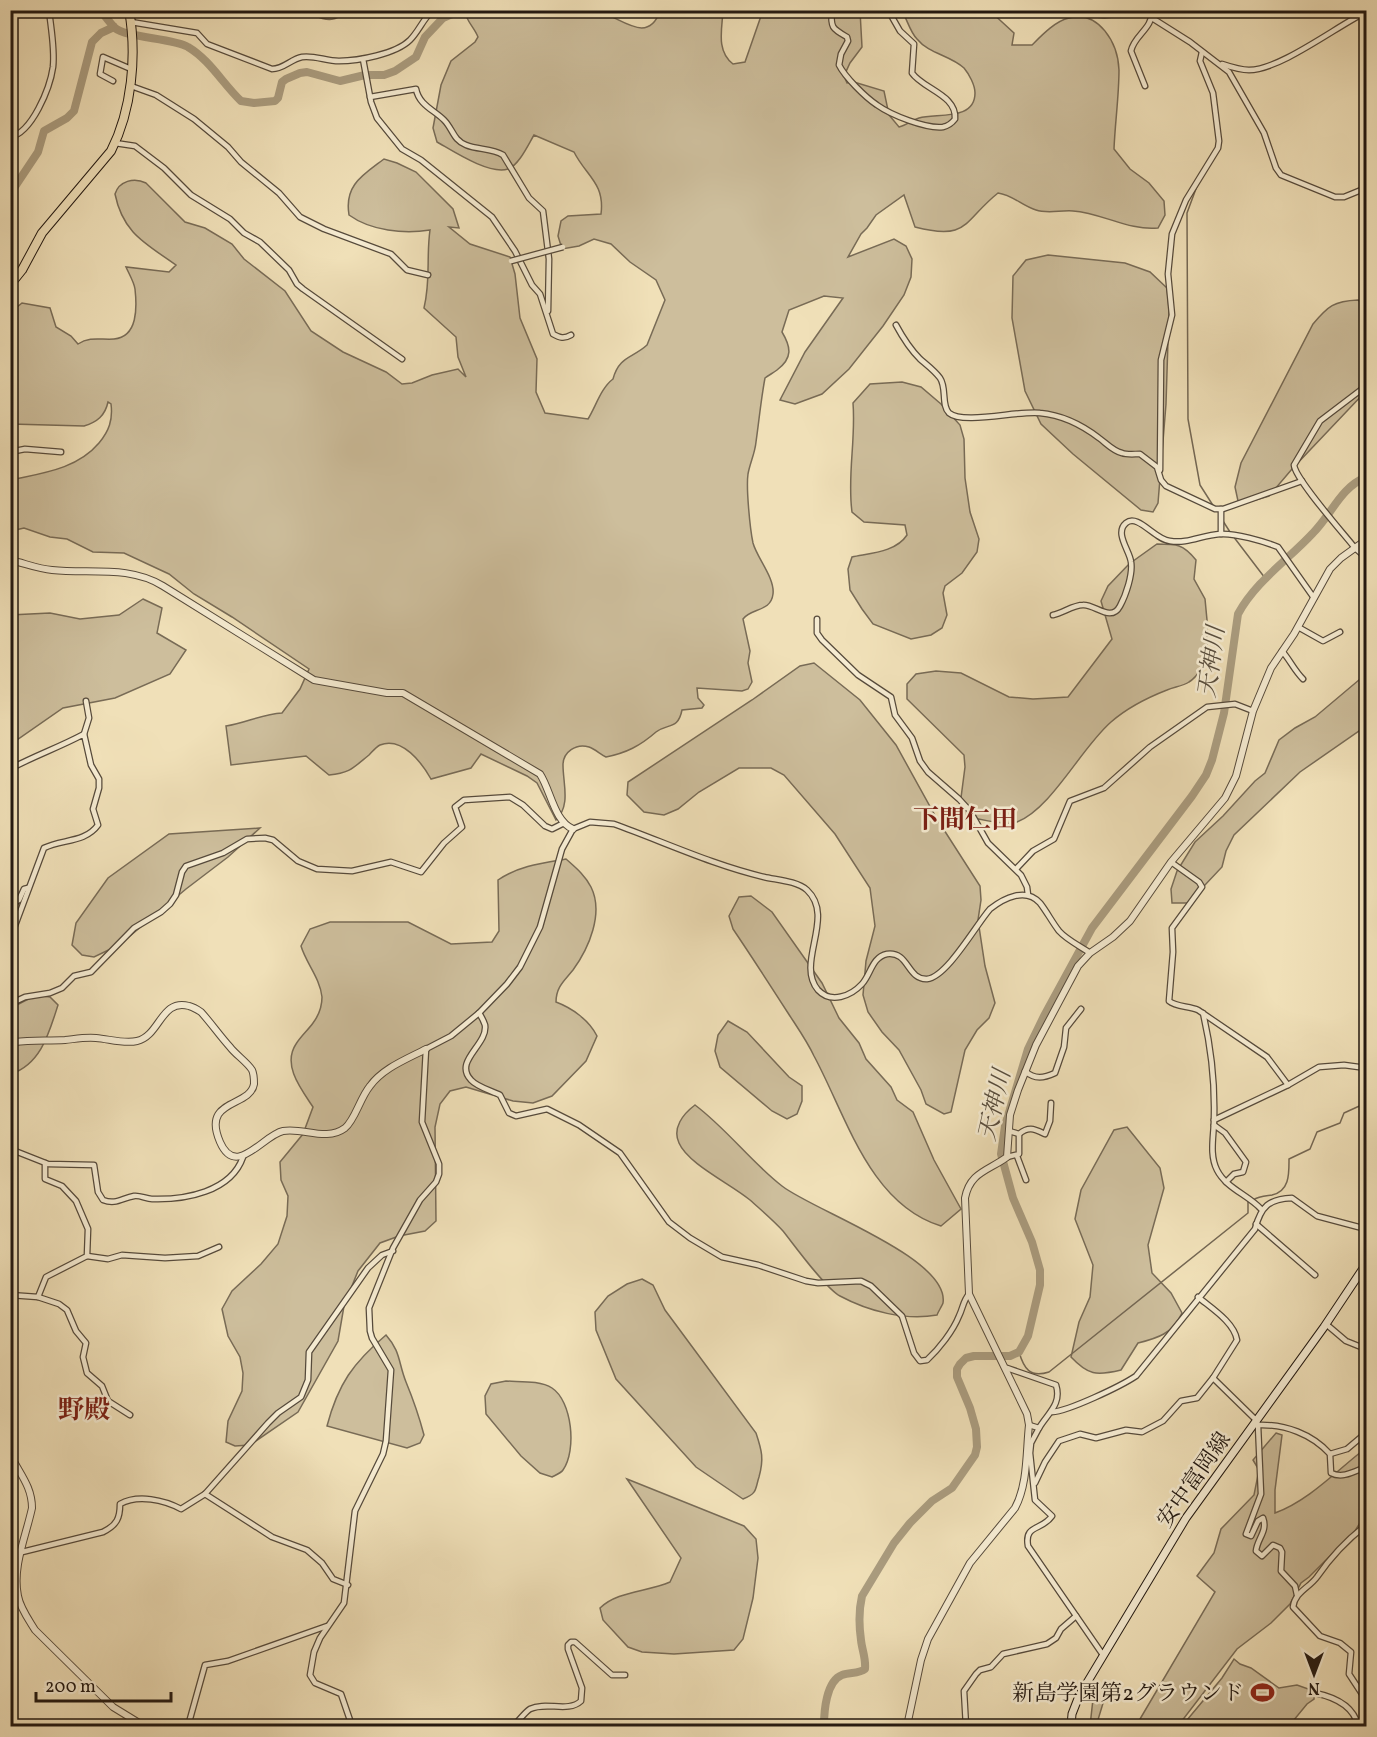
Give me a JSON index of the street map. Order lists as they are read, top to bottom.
{
  "streets": {
    "main road": ["安中富岡線"]
  },
  "districts": ["下間仁田", "野殿"],
  "water": ["天神川"],
  "places": {
    "sports": ["新島学園第2グラウンド"]
  },
  "scale_bar": "200 m",
  "north": "bottom"
}
